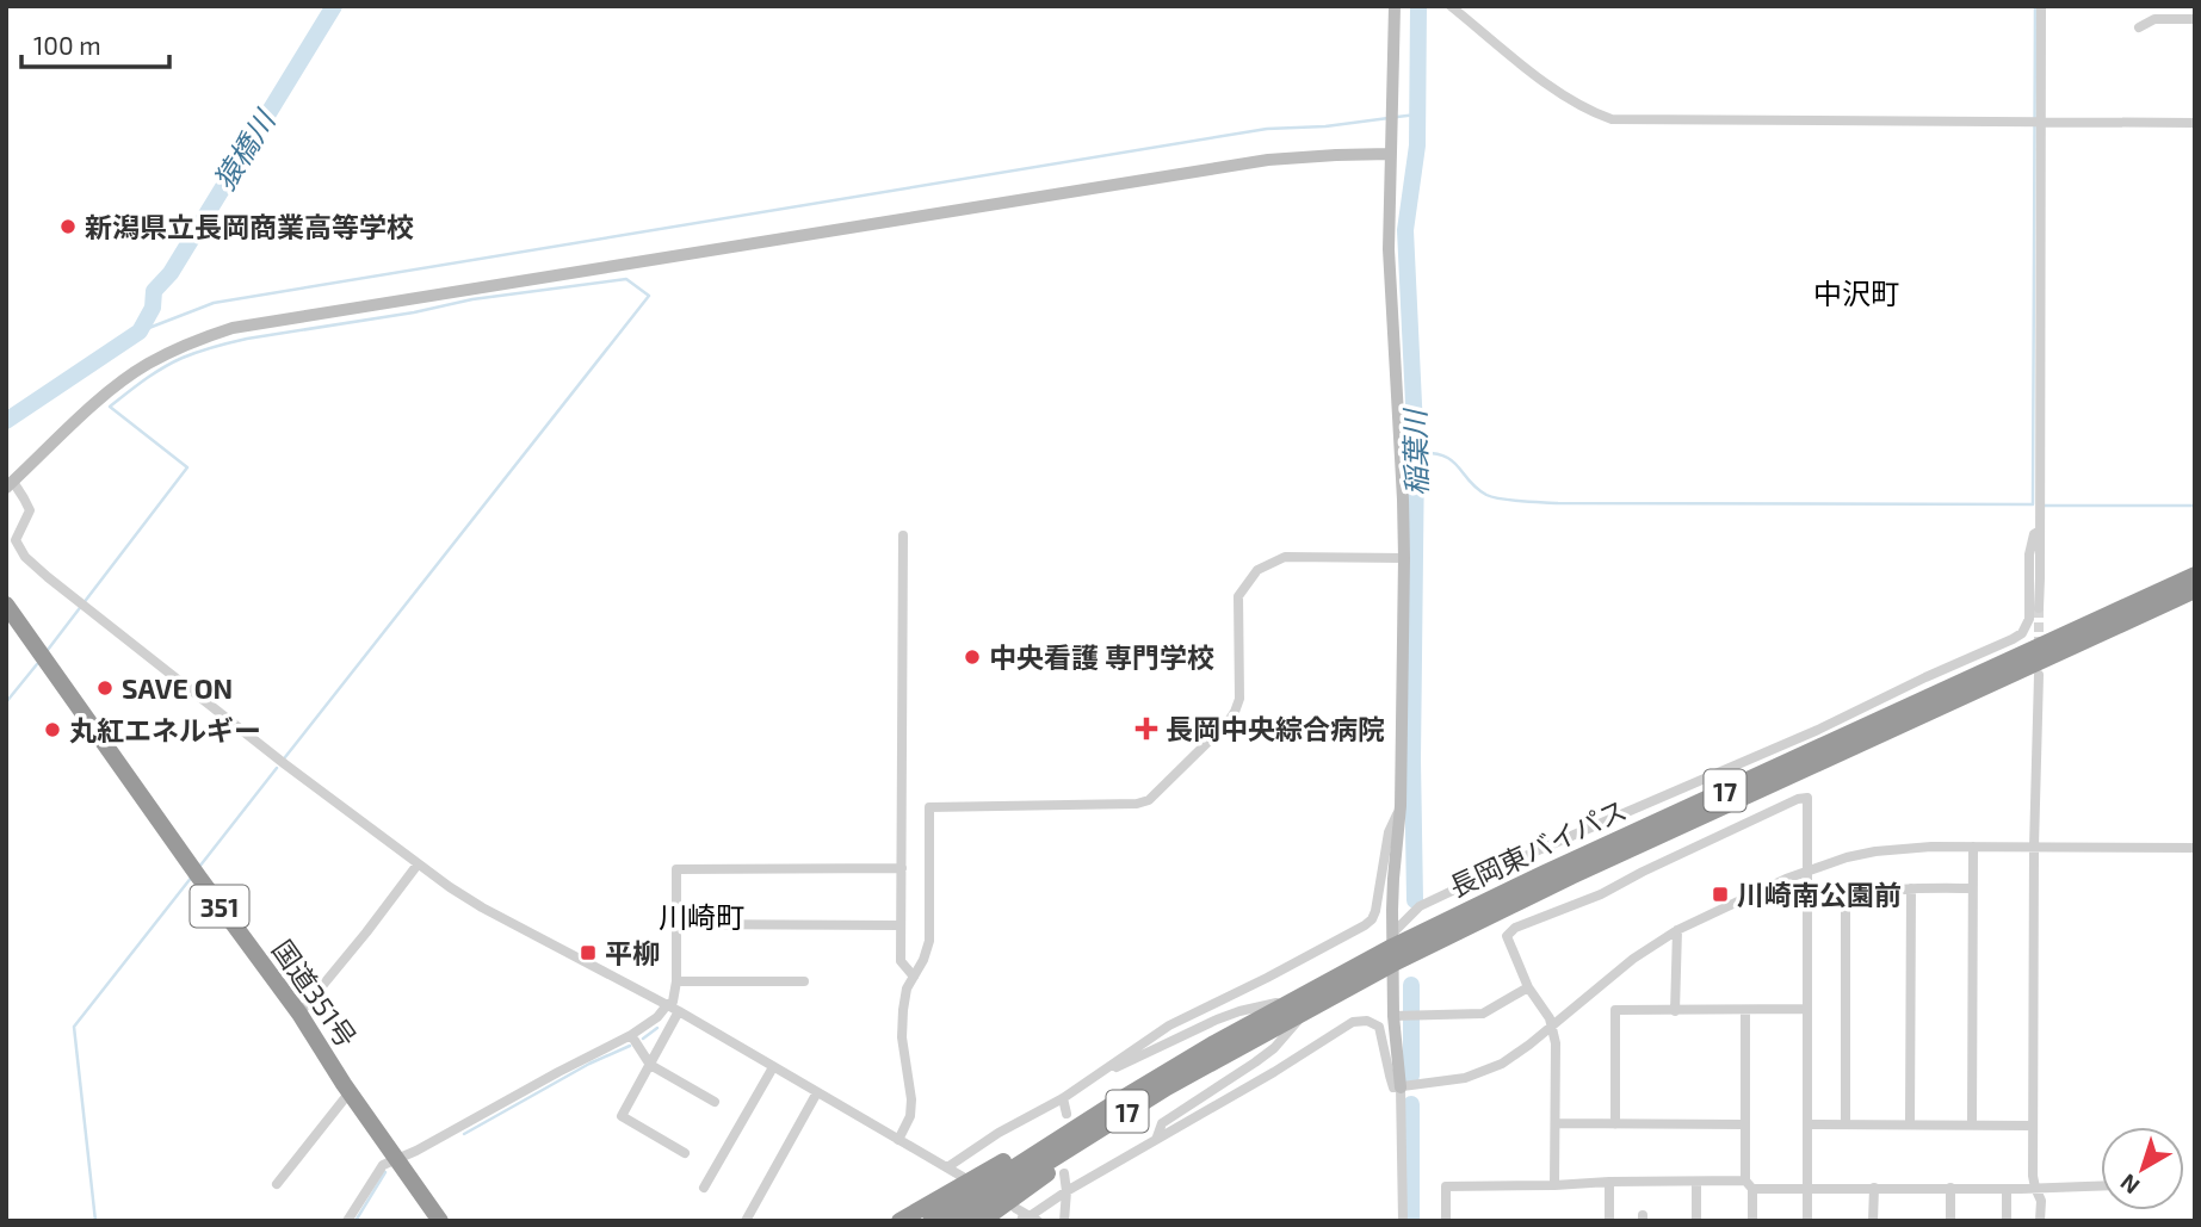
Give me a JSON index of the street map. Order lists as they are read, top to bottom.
{
  "streets": {
    "highway": [
      "17",
      "長岡東バイパス",
      "351",
      "国道351号"
    ]
  },
  "crossings": [
    ["17", "長岡東バイパス"]
  ],
  "districts": ["中沢町", "川崎町"],
  "water": ["猿橋川", "稲葉川"],
  "places": {
    "other": [
      "新潟県立長岡商業高等学校",
      "中央看護 専門学校",
      "SAVE ON",
      "丸紅エネルギー"
    ],
    "health": ["長岡中央綜合病院"],
    "transit": ["川崎南公園前", "平柳"]
  },
  "scale_bar": "100 m",
  "north": "bottom left"
}
